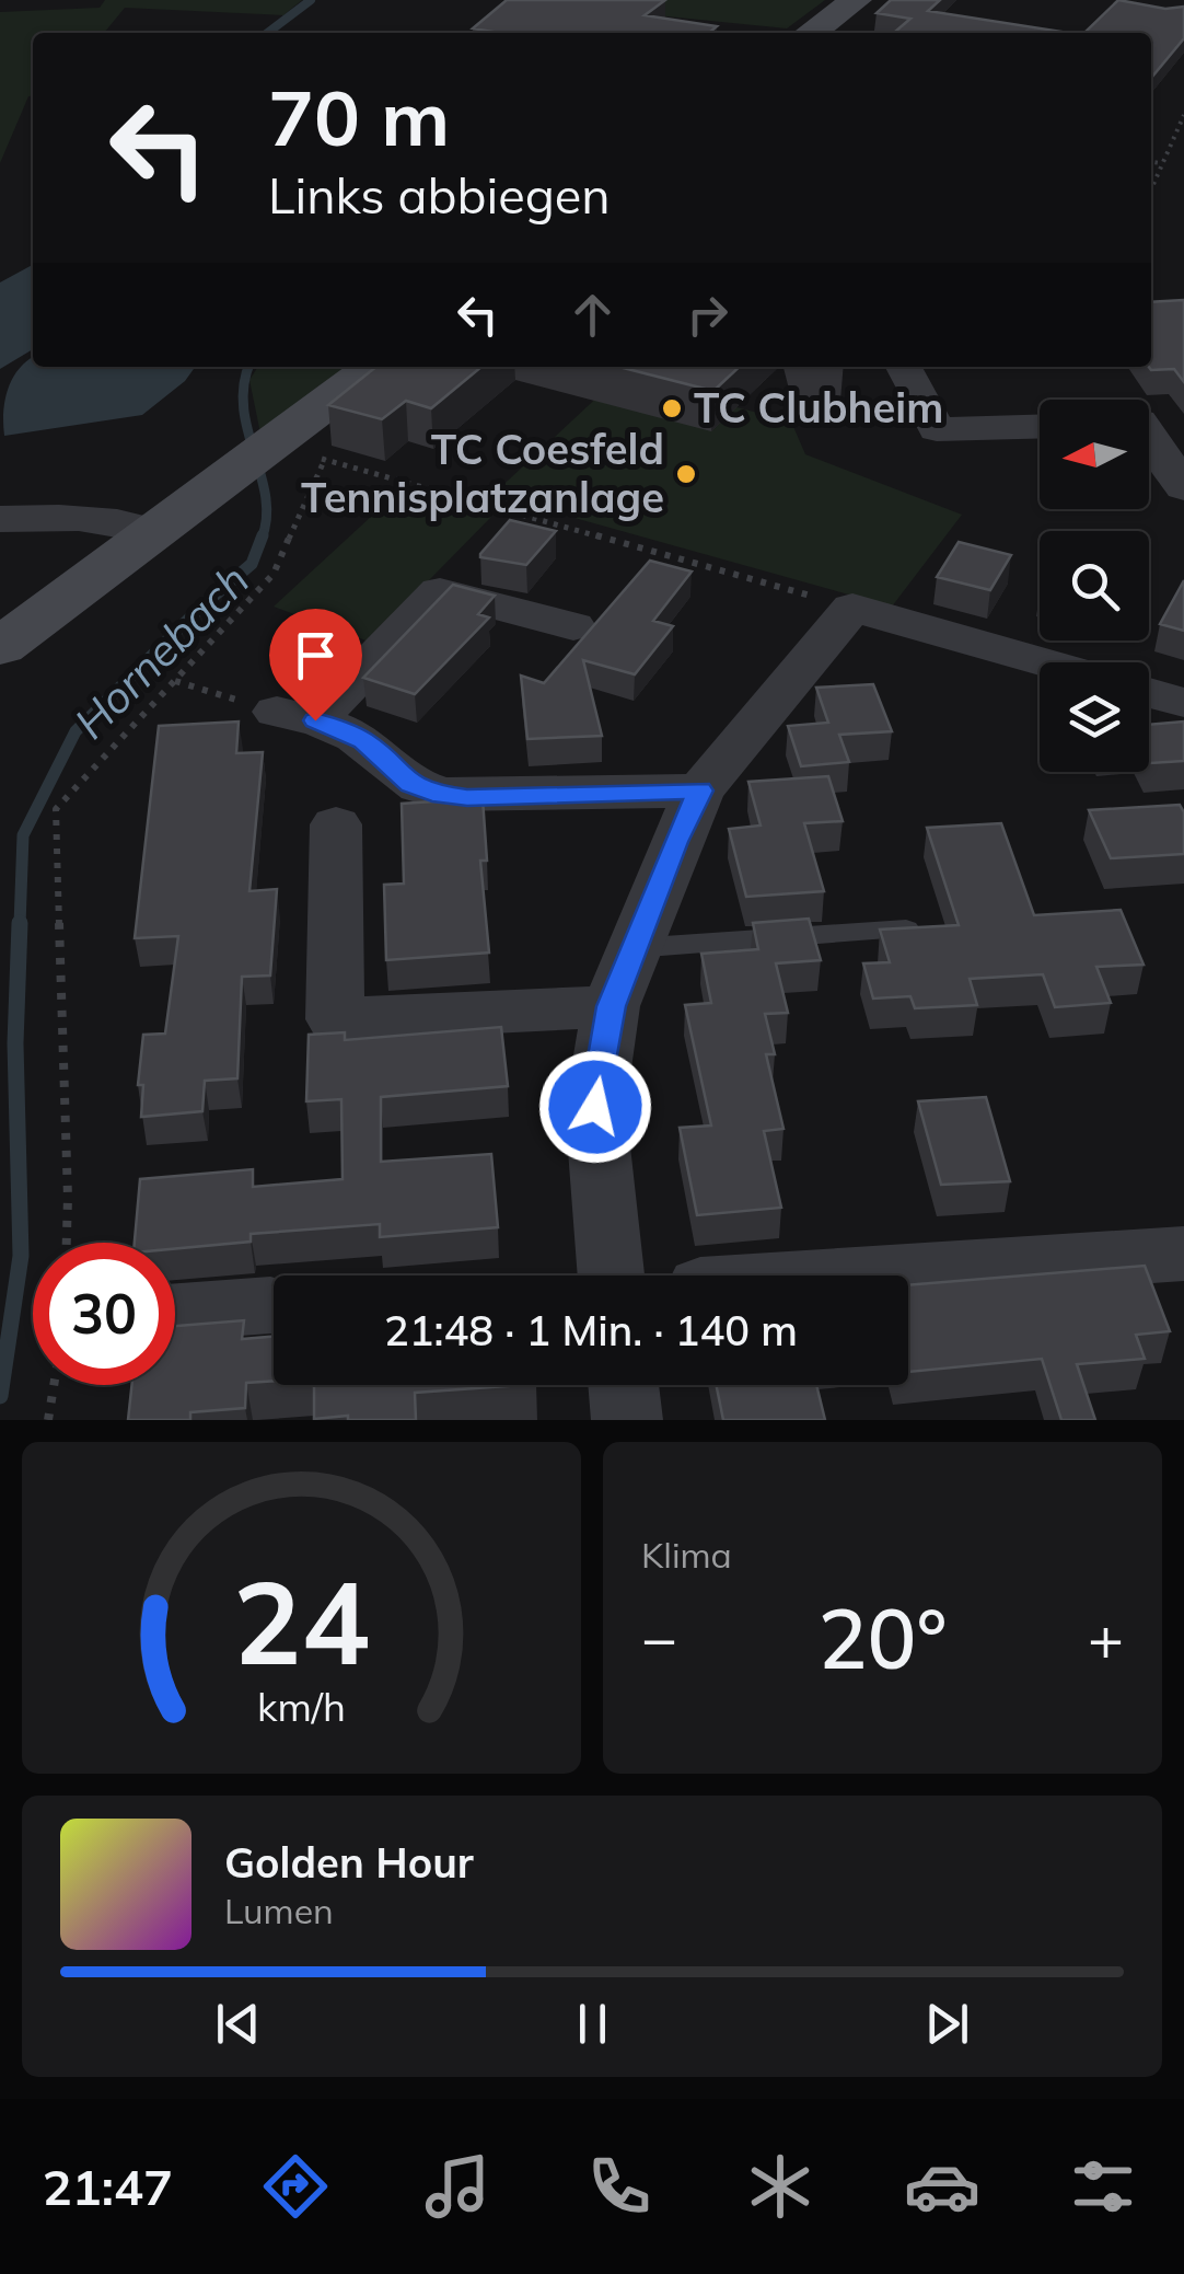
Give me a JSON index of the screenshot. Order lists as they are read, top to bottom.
{
  "water": ["Hornebach"],
  "places": ["TC Clubheim", "TC Coesfeld Tennisplatzanlage"],
  "north": "left",
  "page": {
    "turn": ["70 m", "Links abbiegen"],
    "limit": "30",
    "trip": "21:48 · 1 Min. · 140 m",
    "tile": "Klima",
    "heat": ["−", "20°", "+"],
    "song": ["Golden Hour", "Lumen"],
    "tabs": "21:47",
    "gauge": ["24", "km/h"]
  }
}
